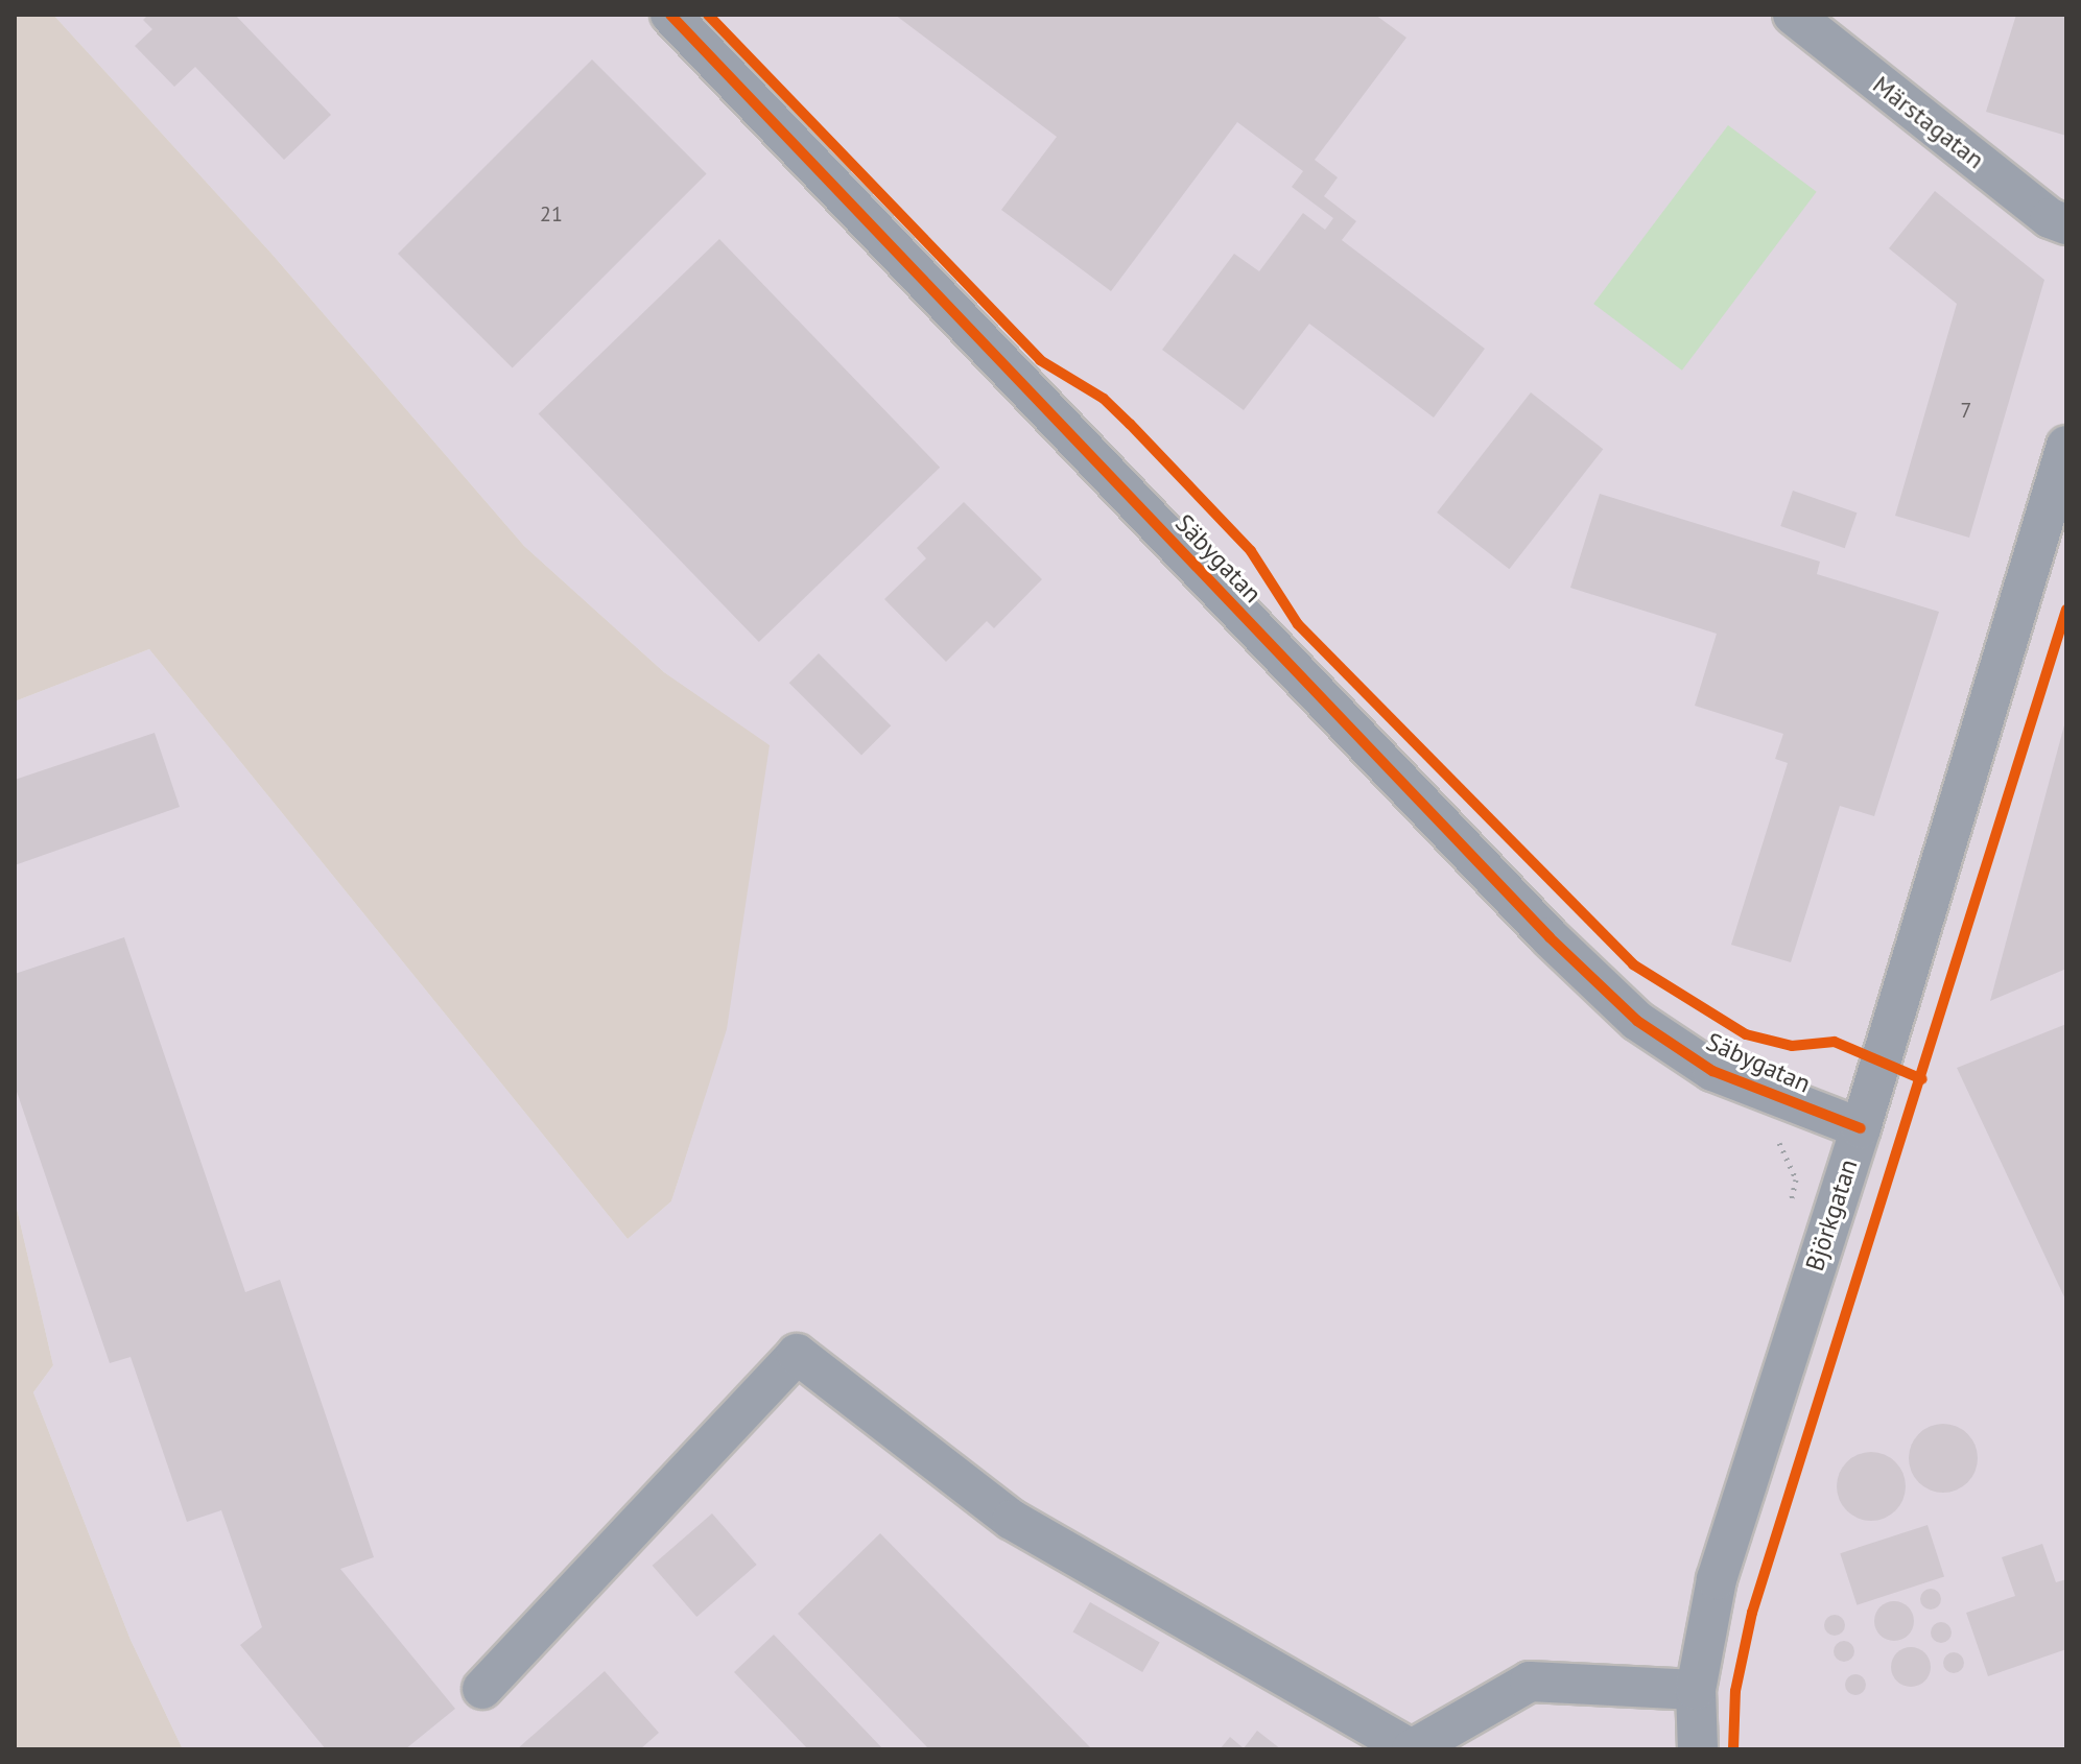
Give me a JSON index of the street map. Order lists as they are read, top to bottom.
{
  "streets": {
    "street": ["Märstagatan", "Säbygatan", "Björkgatan"]
  },
  "crossings": [
    ["Säbygatan", "Björkgatan"]
  ],
  "house_numbers": ["21", "7"]
}
